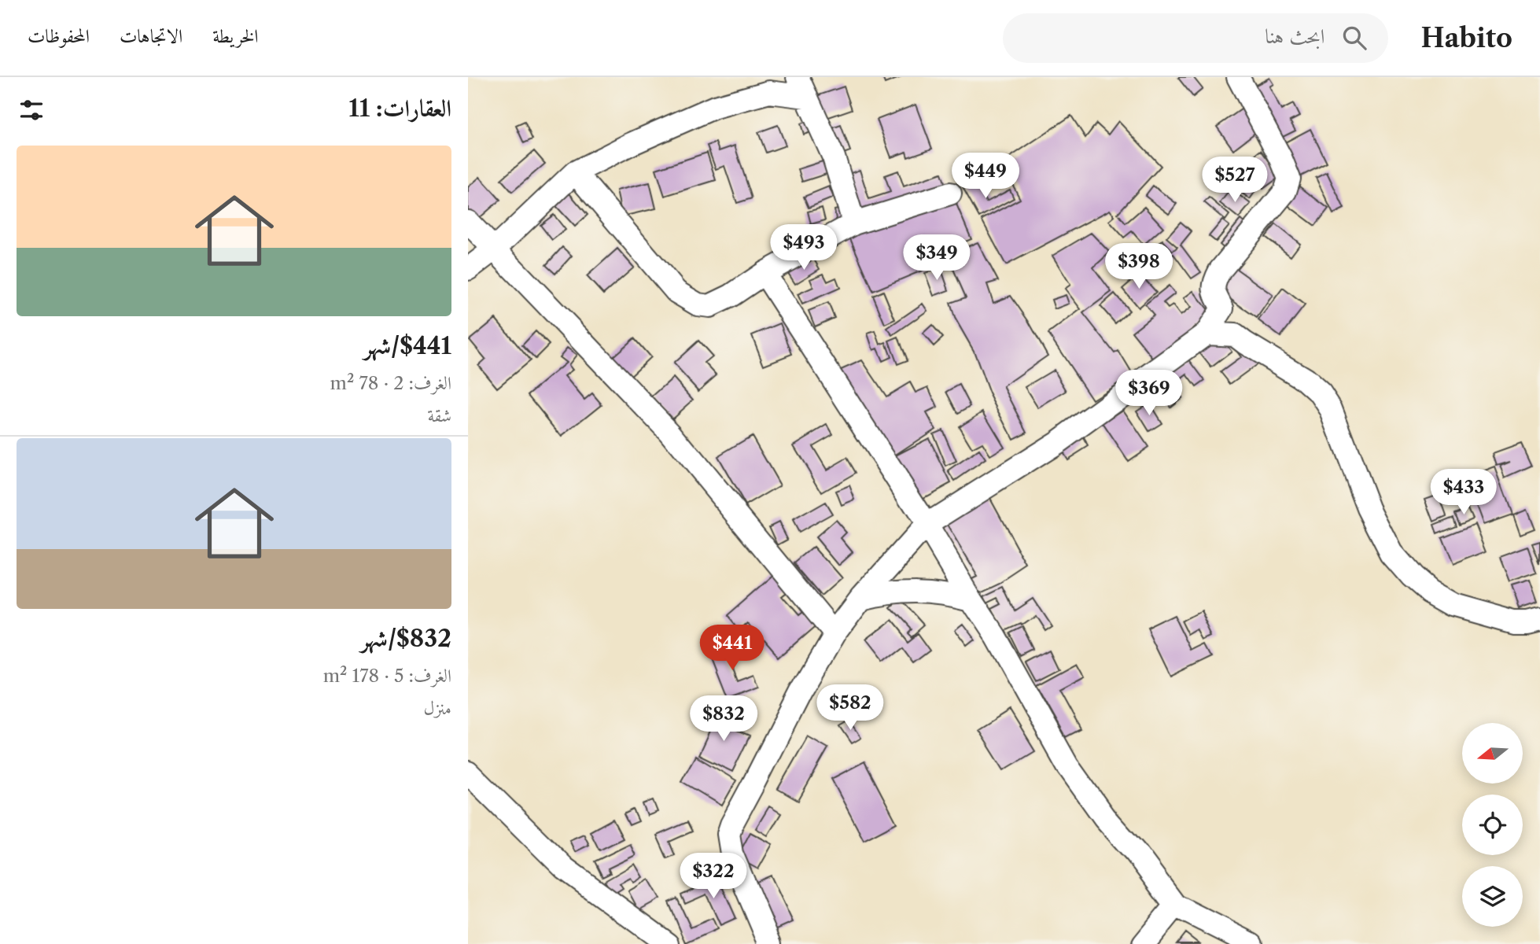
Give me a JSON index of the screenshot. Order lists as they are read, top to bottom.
{
  "north": "left",
  "page": {
    "header": "Habito",
    "search": "ابحث هنا",
    "nav": ["الخريطة", "الاتجاهات", "المحفوظات"],
    "heading": "العقارات: 11",
    "list": [
      {
        "name": "$441/شهر",
        "note": "الغرف: 2 · 78 m² · شقة"
      },
      {
        "name": "$832/شهر",
        "note": "الغرف: 5 · 178 m² · منزل"
      }
    ],
    "price": [
      "$449",
      "$527",
      "$493",
      "$349",
      "$398",
      "$369",
      "$433",
      "$441",
      "$582",
      "$832",
      "$322"
    ]
  }
}
